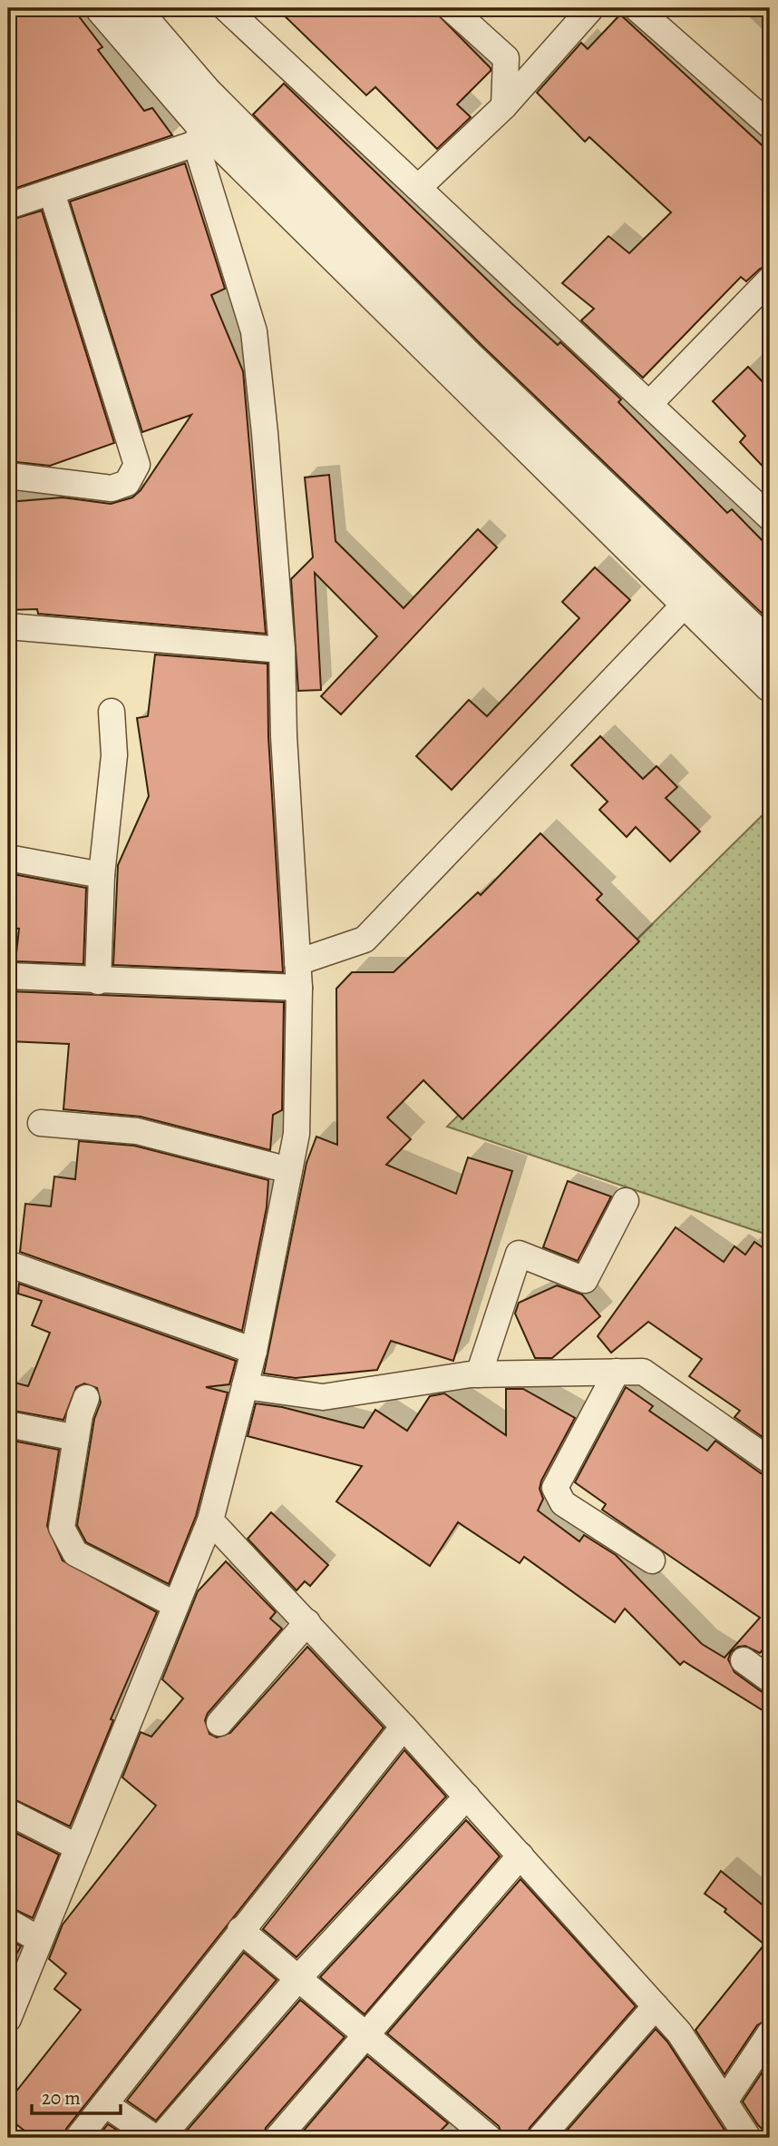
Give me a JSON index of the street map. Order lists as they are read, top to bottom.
{
  "scale_bar": "20 m"
}
